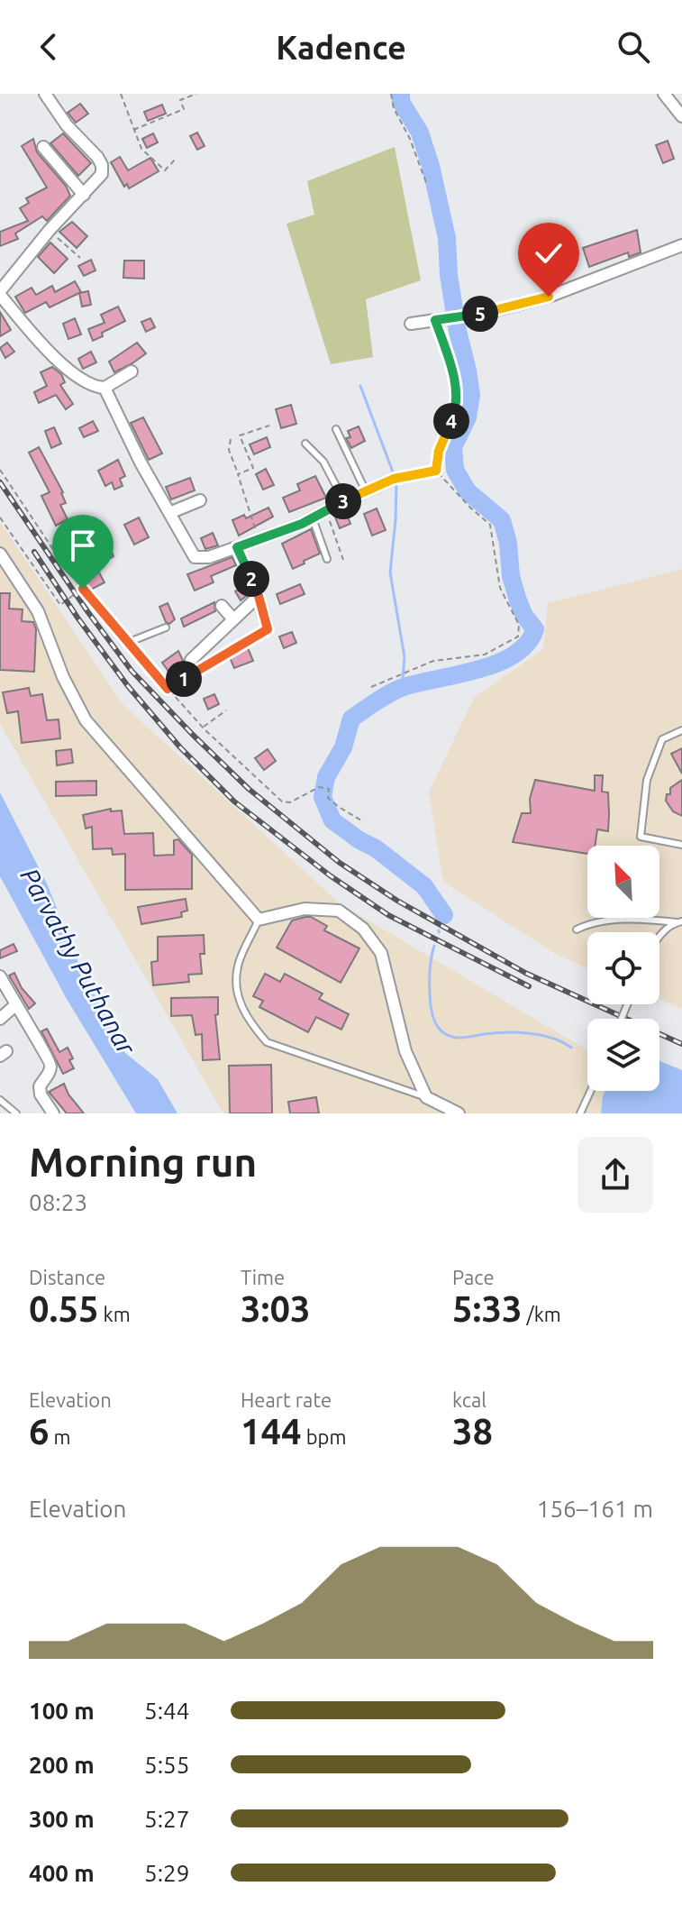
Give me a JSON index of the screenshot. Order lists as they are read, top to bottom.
{
  "water": ["Parvathy Puthanar"],
  "north": "top left",
  "page": {
    "header": "Kadence",
    "pins": [
      "5",
      "4",
      "3",
      "2",
      "1"
    ],
    "heading": ["Morning run", "08:23"],
    "stats": [
      ["Distance", "0.55 km"],
      ["Time", "3:03"],
      ["Pace", "5:33 /km"],
      ["Elevation", "6 m"],
      ["Heart rate", "144 bpm"],
      ["kcal", "38"]
    ],
    "chart": ["Elevation", "156–161 m"],
    "list": [
      {
        "name": "100 m",
        "note": "5:44"
      },
      {
        "name": "200 m",
        "note": "5:55"
      },
      {
        "name": "300 m",
        "note": "5:27"
      },
      {
        "name": "400 m",
        "note": "5:29"
      }
    ]
  }
}
